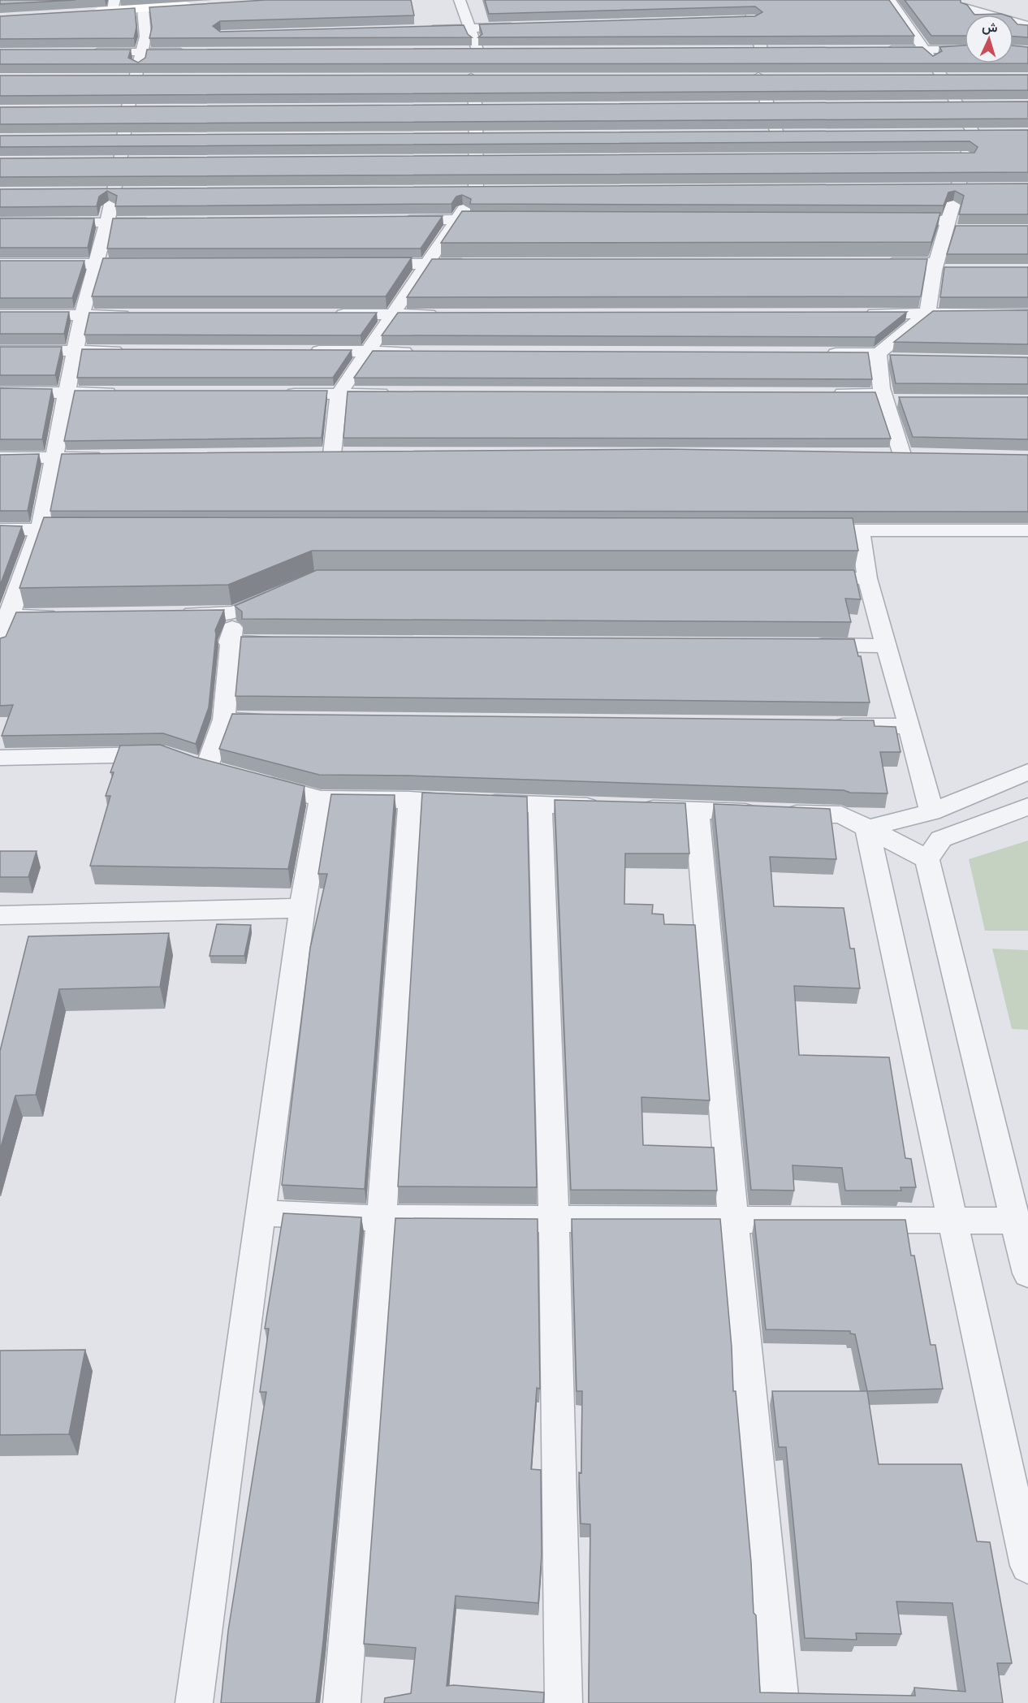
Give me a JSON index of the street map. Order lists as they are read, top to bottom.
{
  "north": "top"
}
